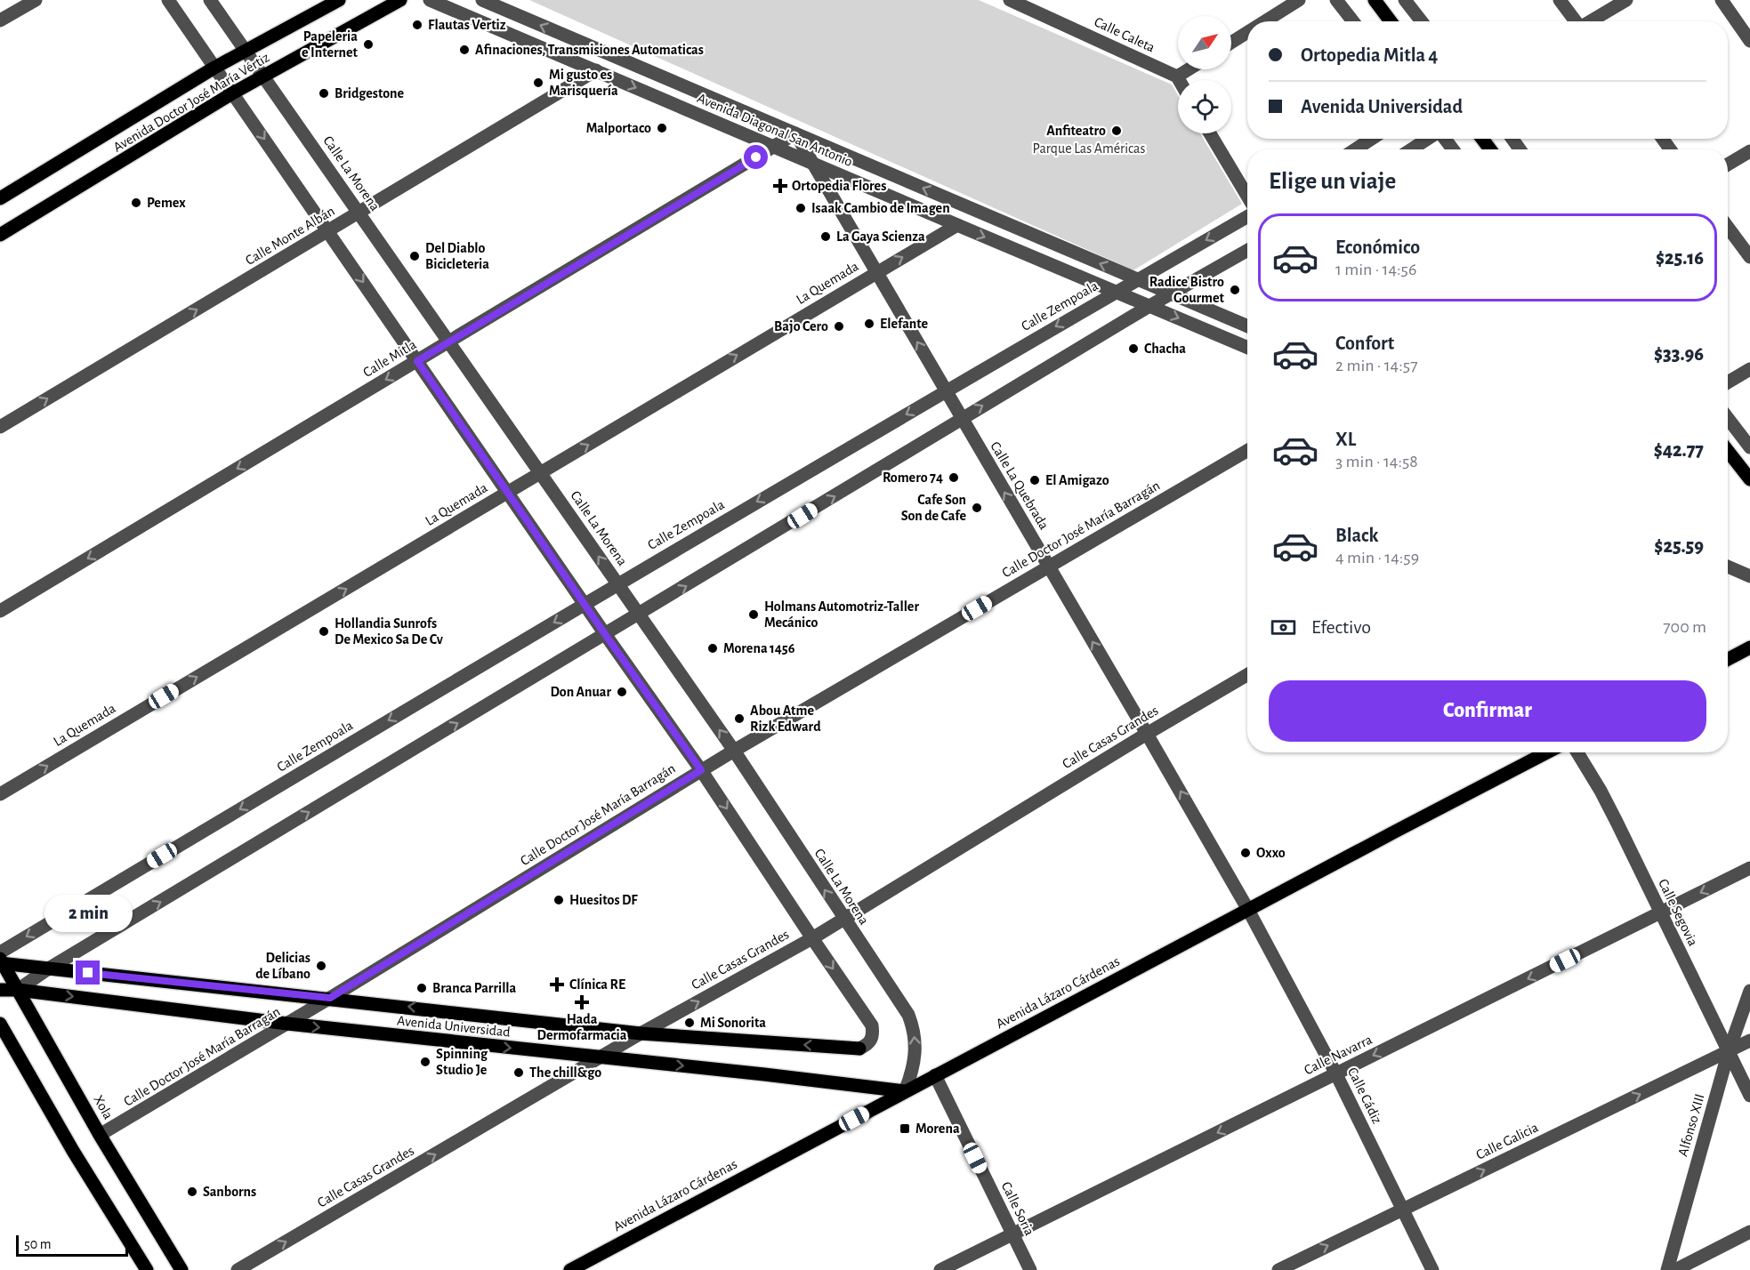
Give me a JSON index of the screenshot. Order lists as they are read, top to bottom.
{
  "streets": {
    "main road": [
      "Avenida Doctor José María Vértiz",
      "Avenida Lázaro Cárdenas",
      "Avenida Universidad",
      "Xola"
    ],
    "street": [
      "Calle Caleta",
      "Avenida Diagonal San Antonio",
      "Calle La Morena",
      "Calle Monte Albán",
      "La Quemada",
      "Calle Zempoala",
      "Calle Mitla",
      "Calle La Quebrada",
      "Calle Doctor José María Barragán",
      "Calle Casas Grandes",
      "Calle Segovia",
      "Calle Navarra",
      "Calle Cádiz",
      "Alfonso XIII",
      "Calle Galicia",
      "Calle Soria"
    ]
  },
  "crossings": [
    ["Avenida Doctor José María Vértiz", "Calle La Morena"],
    ["Avenida Diagonal San Antonio", "Calle Monte Albán"],
    ["Avenida Diagonal San Antonio", "La Quemada"],
    ["Avenida Diagonal San Antonio", "Calle Zempoala"],
    ["Avenida Diagonal San Antonio", "Calle Mitla"],
    ["Avenida Diagonal San Antonio", "Calle La Quebrada"],
    ["Calle La Morena", "Calle Monte Albán"],
    ["Calle La Morena", "La Quemada"],
    ["Calle La Morena", "Calle Zempoala"],
    ["Calle La Morena", "Calle Mitla"],
    ["Calle La Morena", "Calle Doctor José María Barragán"],
    ["Calle La Morena", "Calle Casas Grandes"],
    ["Calle La Morena", "Avenida Lázaro Cárdenas"],
    ["Calle La Morena", "Avenida Universidad"],
    ["La Quemada", "Calle La Quebrada"],
    ["Calle Zempoala", "Calle La Quebrada"],
    ["Calle Zempoala", "Avenida Universidad"],
    ["Calle Zempoala", "Xola"],
    ["Calle Mitla", "Calle La Quebrada"],
    ["Calle La Quebrada", "Calle Doctor José María Barragán"],
    ["Calle La Quebrada", "Calle Casas Grandes"],
    ["Calle La Quebrada", "Avenida Lázaro Cárdenas"],
    ["Calle La Quebrada", "Calle Cádiz"],
    ["Calle Doctor José María Barragán", "Avenida Universidad"],
    ["Calle Doctor José María Barragán", "Xola"],
    ["Calle Casas Grandes", "Avenida Universidad"],
    ["Calle Segovia", "Calle Navarra"],
    ["Calle Segovia", "Alfonso XIII"],
    ["Calle Segovia", "Calle Galicia"],
    ["Avenida Lázaro Cárdenas", "Avenida Universidad"],
    ["Avenida Lázaro Cárdenas", "Calle Cádiz"],
    ["Avenida Lázaro Cárdenas", "Calle Soria"],
    ["Avenida Universidad", "Xola"],
    ["Calle Navarra", "Calle Cádiz"],
    ["Calle Navarra", "Calle Soria"],
    ["Calle Cádiz", "Calle Galicia"],
    ["Alfonso XIII", "Calle Galicia"]
  ],
  "one_way": [
    "Calle Monte Albán",
    "La Quemada",
    "Calle Mitla",
    "Calle La Quebrada",
    "Calle Casas Grandes",
    "Calle Navarra",
    "Calle Galicia"
  ],
  "parks": ["Parque Las Américas"],
  "places": {
    "other": [
      "Flautas Vertiz",
      "Papeleria e Internet",
      "Afinaciones, Transmisiones Automaticas",
      "Mi gusto es Marisquería",
      "Bridgestone",
      "Malportaco",
      "Anfiteatro",
      "Pemex",
      "Isaak Cambio de Imagen",
      "La Gaya Scienza",
      "Del Diablo Bicicleteria",
      "Radice Bistro Gourmet",
      "Elefante",
      "Bajo Cero",
      "Chacha",
      "Romero 74",
      "El Amigazo",
      "Cafe Son Son de Cafe",
      "Holmans Automotriz-Taller Mecánico",
      "Hollandia Sunrofs De Mexico Sa De Cv",
      "Morena 1456",
      "Don Anuar",
      "Abou Atme Rizk Edward",
      "Oxxo",
      "Huesitos DF",
      "Delicias de Líbano",
      "Branca Parrilla",
      "Mi Sonorita",
      "Spinning Studio Je",
      "The chill&go",
      "Sanborns"
    ],
    "health": ["Ortopedia Flores", "Clínica RE", "Hada Dermofarmacia"],
    "transit": ["Morena"]
  },
  "scale_bar": "50 m",
  "north": "top right",
  "page": {
    "banner": ["Ortopedia Mitla 4", "Avenida Universidad"],
    "heading": "Elige un viaje",
    "list": [
      {
        "name": "Económico",
        "note": "1 min · 14:56",
        "value": "$25.16"
      },
      {
        "name": "Confort",
        "note": "2 min · 14:57",
        "value": "$33.96"
      },
      {
        "name": "XL",
        "note": "3 min · 14:58",
        "value": "$42.77"
      },
      {
        "name": "Black",
        "note": "4 min · 14:59",
        "value": "$25.59"
      }
    ],
    "pay": ["Efectivo", "700 m"],
    "buttons": "Confirmar",
    "bubble": "2 min",
    "scale": "50 m"
  }
}
